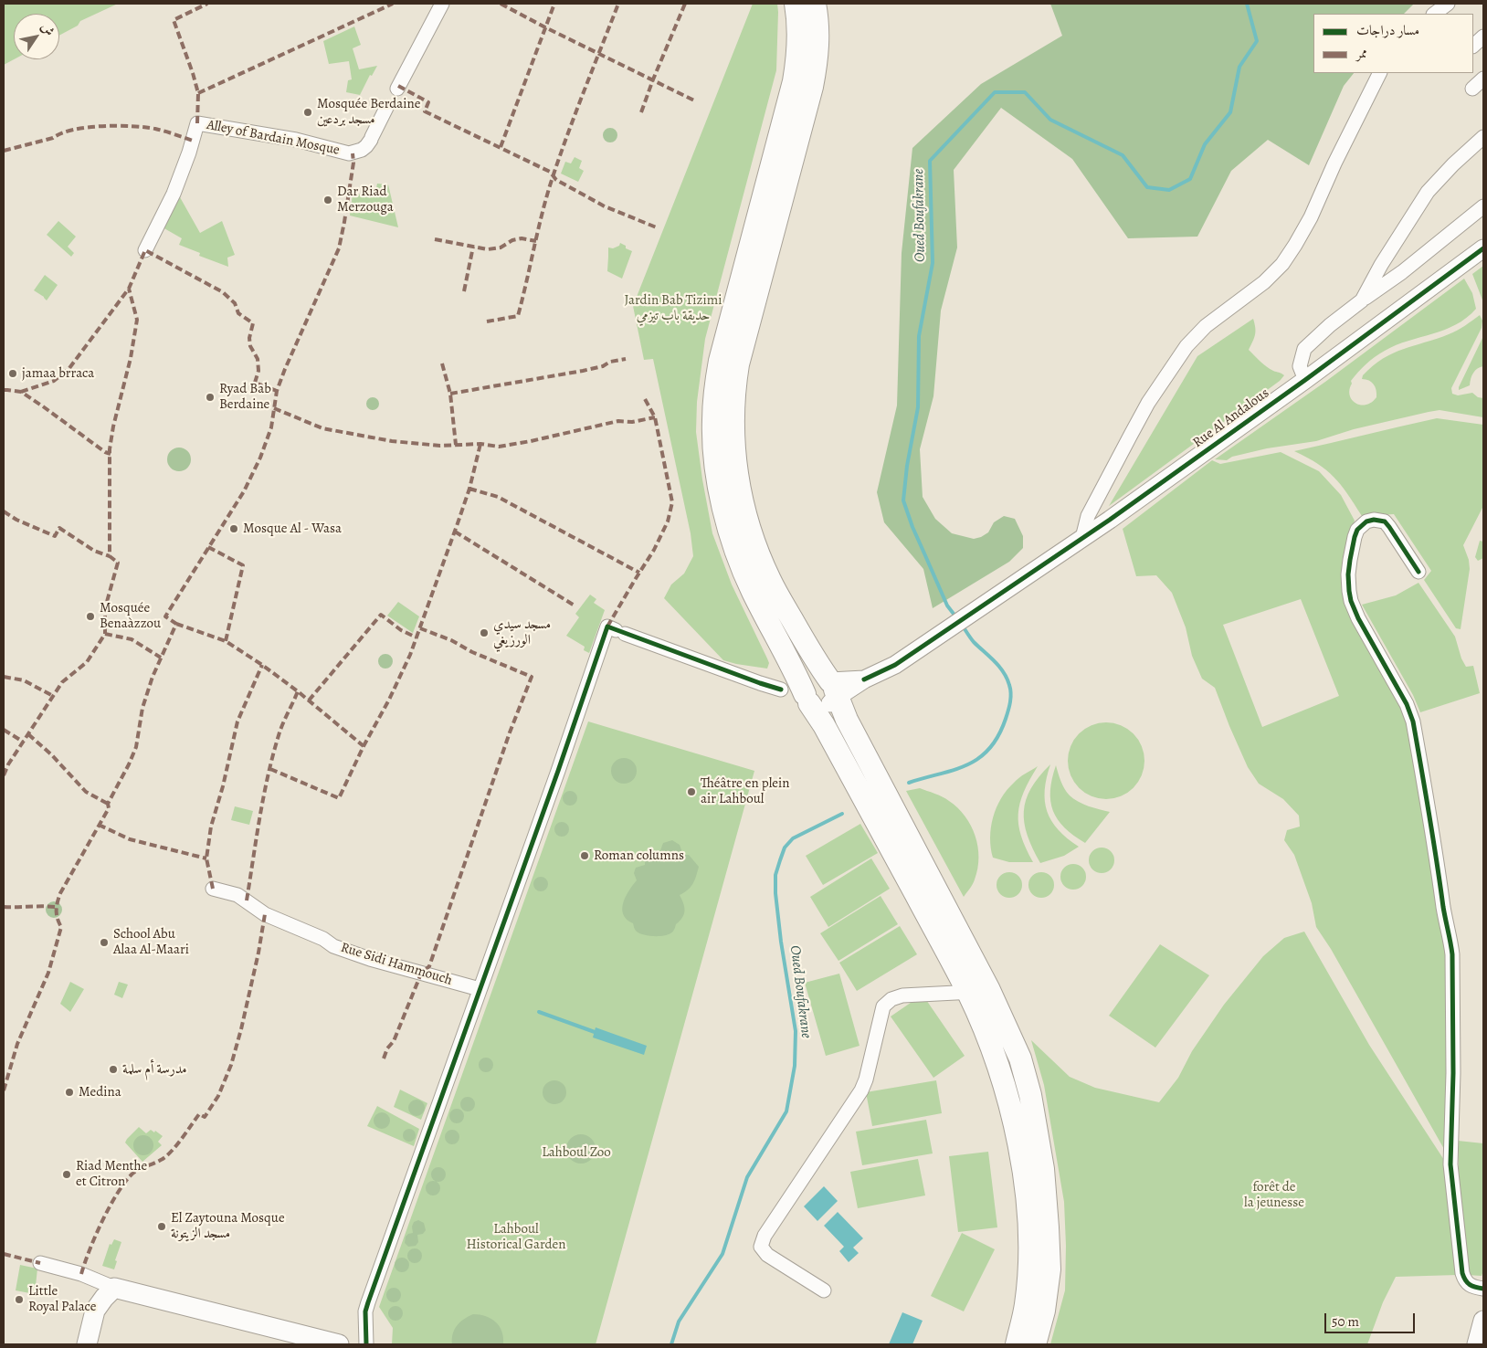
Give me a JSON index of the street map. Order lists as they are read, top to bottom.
{
  "streets": {
    "street": ["Alley of Bardain Mosque", "Rue Al Andalous", "Rue Sidi Hammouch"]
  },
  "water": ["Oued Boufakrane"],
  "parks": [
    "Jardin Bab Tizimi حديقة باب تيزمي",
    "Lahboul Zoo",
    "forêt de la jeunesse",
    "Lahboul Historical Garden"
  ],
  "places": [
    "Mosquée Berdaine مسجد بردعين",
    "Dar Riad Merzouga",
    "jamaa brraca",
    "Ryad Bab Berdaine",
    "Mosque Al - Wasa",
    "Mosquée Benaàzzou",
    "مسجد سيدي الورزيغي",
    "Théâtre en plein air Lahboul",
    "Roman columns",
    "School Abu Alaa Al-Maari",
    "مدرسة أم سلمة",
    "Medina",
    "Riad Menthe et Citron",
    "El Zaytouna Mosque مسجد الزيتونة",
    "Little Royal Palace"
  ],
  "legend": ["مسار دراجات", "ممر"],
  "scale_bar": "50 m",
  "north": "top right"
}
